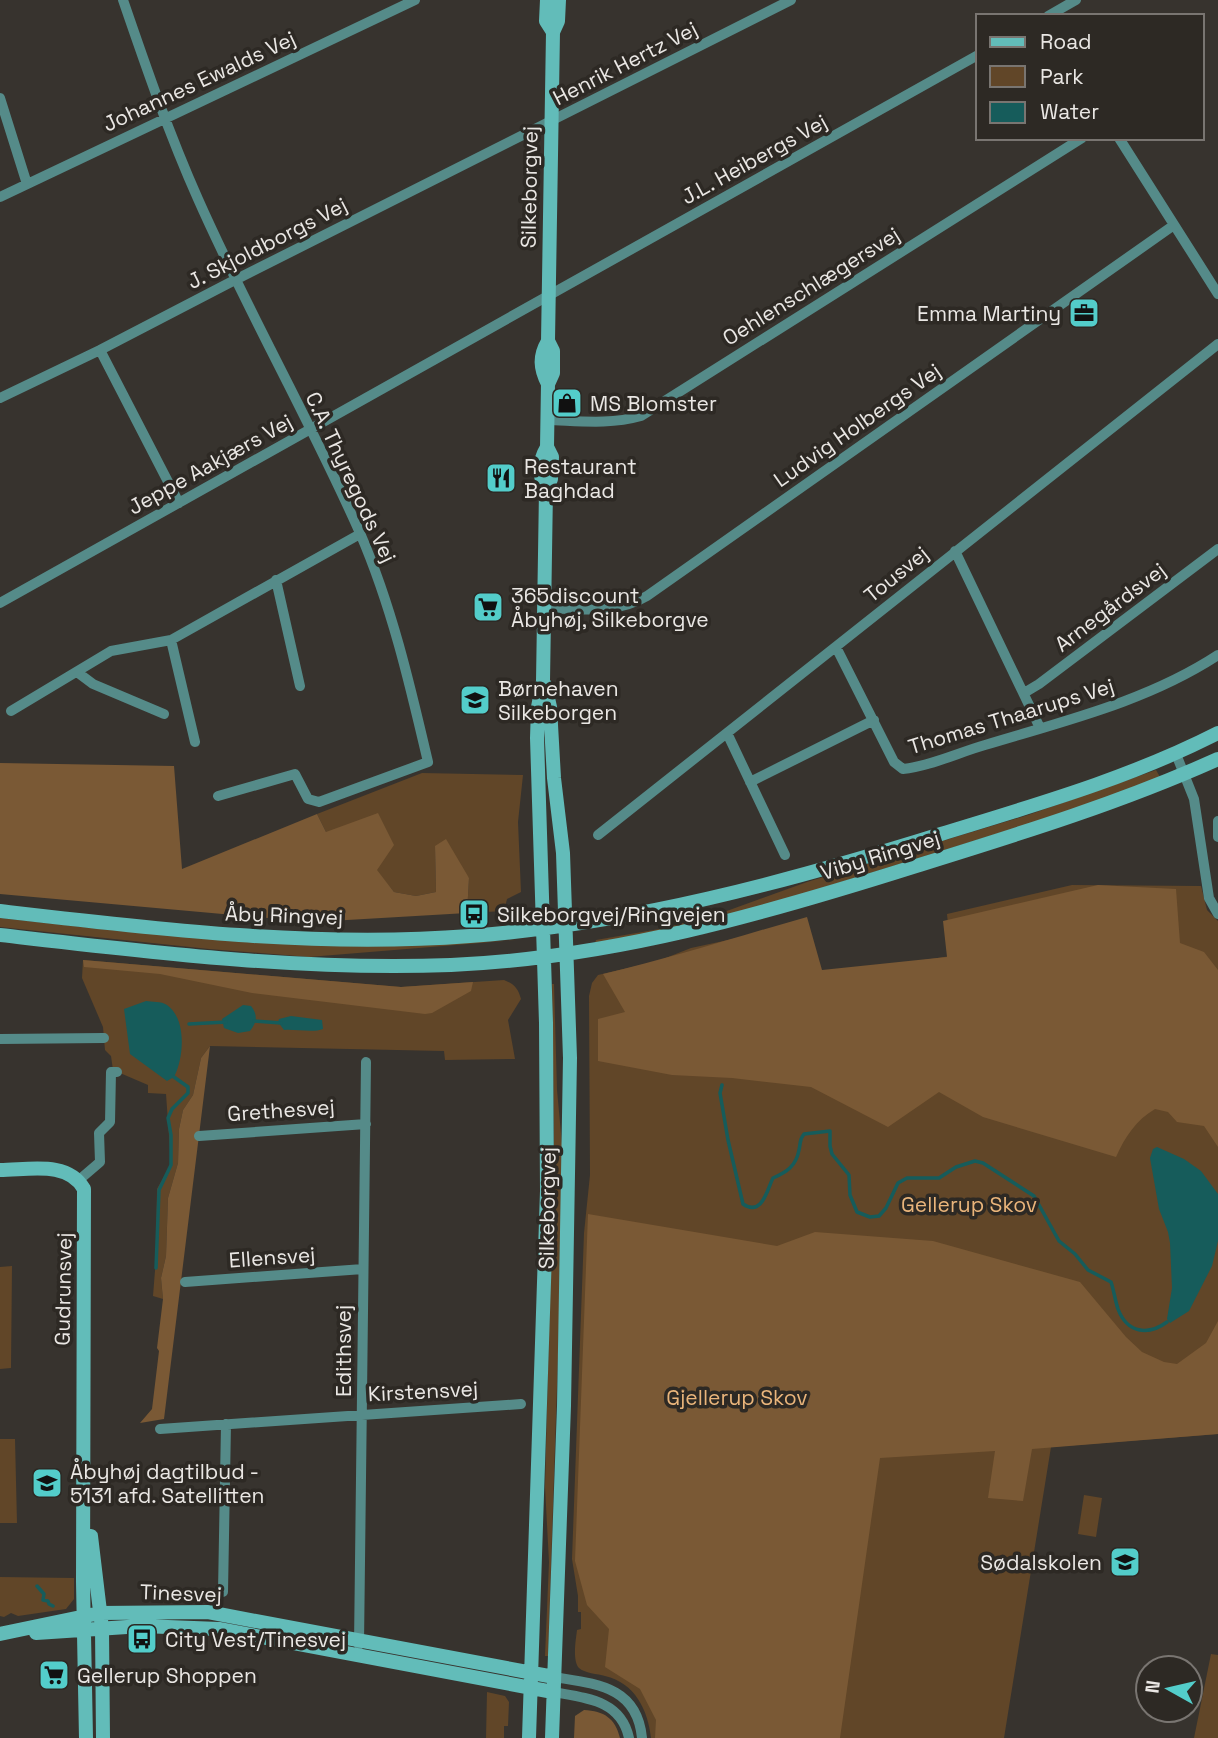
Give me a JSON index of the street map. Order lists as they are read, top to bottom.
{
  "streets": {
    "main road": [
      "Silkeborgvej",
      "Viby Ringvej",
      "Åby Ringvej",
      "Gudrunsvej",
      "Tinesvej"
    ],
    "street": [
      "Henrik Hertz Vej",
      "Johannes Ewalds Vej",
      "J.L. Heibergs Vej",
      "J. Skjoldborgs Vej",
      "Oehlenschlægersvej",
      "Ludvig Holbergs Vej",
      "Jeppe Aakjærs Vej",
      "C.A. Thyregods Vej",
      "Tousvej",
      "Arnegårdsvej",
      "Thomas Thaarups Vej",
      "Grethesvej",
      "Ellensvej",
      "Edithsvej",
      "Kirstensvej"
    ]
  },
  "crossings": [
    ["Henrik Hertz Vej", "Silkeborgvej"],
    ["Henrik Hertz Vej", "J. Skjoldborgs Vej"],
    ["Johannes Ewalds Vej", "C.A. Thyregods Vej"],
    ["J.L. Heibergs Vej", "Silkeborgvej"],
    ["J.L. Heibergs Vej", "Jeppe Aakjærs Vej"],
    ["Silkeborgvej", "J. Skjoldborgs Vej"],
    ["Silkeborgvej", "Oehlenschlægersvej"],
    ["Silkeborgvej", "Ludvig Holbergs Vej"],
    ["Silkeborgvej", "Jeppe Aakjærs Vej"],
    ["Silkeborgvej", "Viby Ringvej"],
    ["Silkeborgvej", "Åby Ringvej"],
    ["Silkeborgvej", "Tinesvej"],
    ["J. Skjoldborgs Vej", "C.A. Thyregods Vej"],
    ["Jeppe Aakjærs Vej", "C.A. Thyregods Vej"],
    ["Tousvej", "Thomas Thaarups Vej"],
    ["Viby Ringvej", "Åby Ringvej"],
    ["Grethesvej", "Edithsvej"],
    ["Ellensvej", "Edithsvej"],
    ["Gudrunsvej", "Tinesvej"],
    ["Edithsvej", "Kirstensvej"],
    ["Edithsvej", "Tinesvej"]
  ],
  "parks": ["Gellerup Skov", "Gjellerup Skov"],
  "places": {
    "office": ["Emma Martiny"],
    "shop": ["MS Blomster"],
    "restaurant": ["Restaurant Baghdad"],
    "supermarket": ["365discount Åbyhøj, Silkeborgve", "Gellerup Shoppen"],
    "school or university": ["Børnehaven Silkeborgen", "Åbyhøj dagtilbud - 5131 afd. Satellitten", "Sødalskolen"],
    "bus stop": ["Silkeborgvej/Ringvejen", "City Vest/Tinesvej"]
  },
  "legend": ["Road", "Park", "Water"],
  "north": "left"
}
